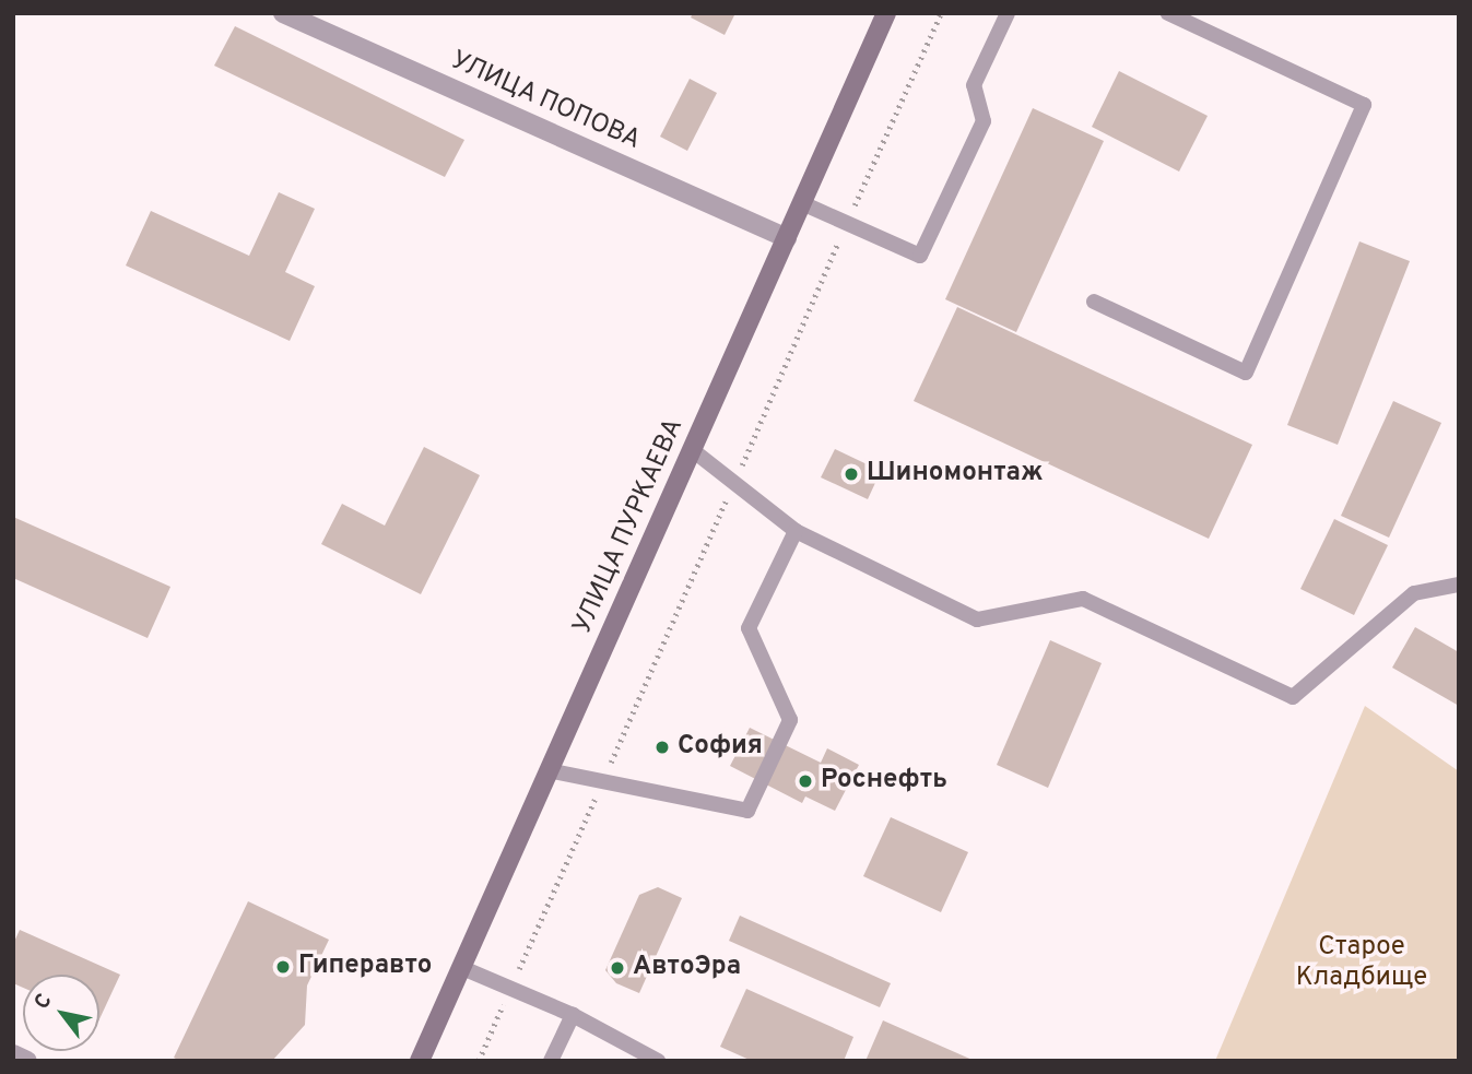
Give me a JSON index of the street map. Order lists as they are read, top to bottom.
{
  "streets": {
    "main road": ["УЛИЦА ПУРКАЕВА"],
    "street": ["УЛИЦА ПОПОВА"]
  },
  "crossings": [
    ["УЛИЦА ПОПОВА", "УЛИЦА ПУРКАЕВА"]
  ],
  "parks": ["Старое Кладбище"],
  "places": [
    "Шиномонтаж",
    "София",
    "Роснефть",
    "Гиперавто",
    "АвтоЭра"
  ],
  "north": "top left"
}
